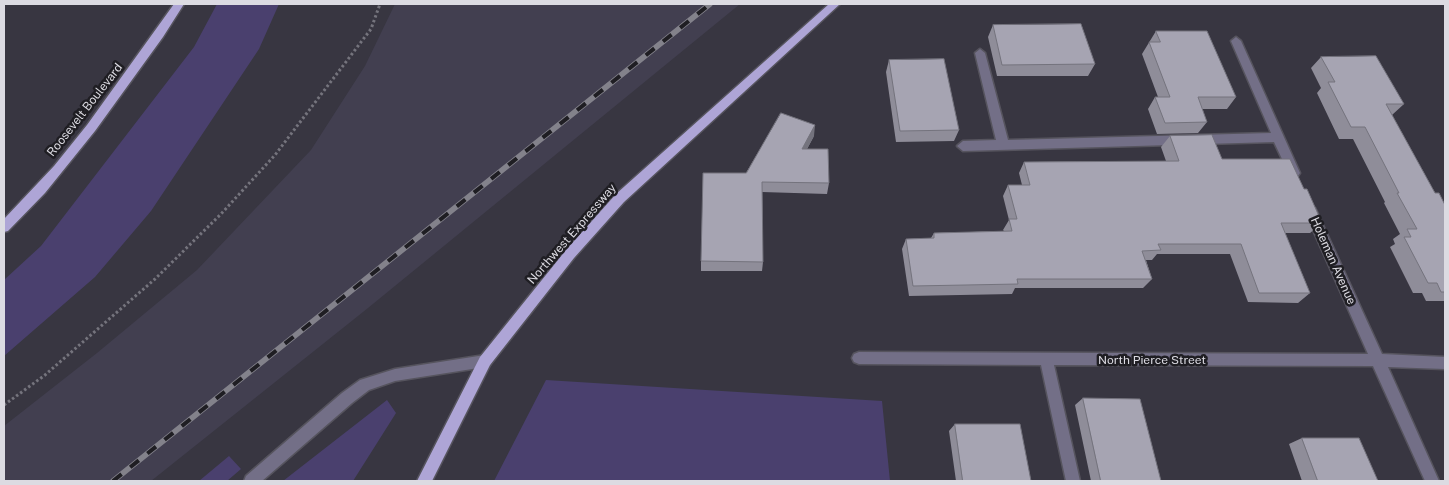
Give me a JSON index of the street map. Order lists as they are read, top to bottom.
{
  "streets": {
    "main road": ["Roosevelt Boulevard", "Northwest Expressway"],
    "street": ["Holeman Avenue", "North Pierce Street"]
  },
  "crossings": [
    ["Holeman Avenue", "North Pierce Street"]
  ]
}
